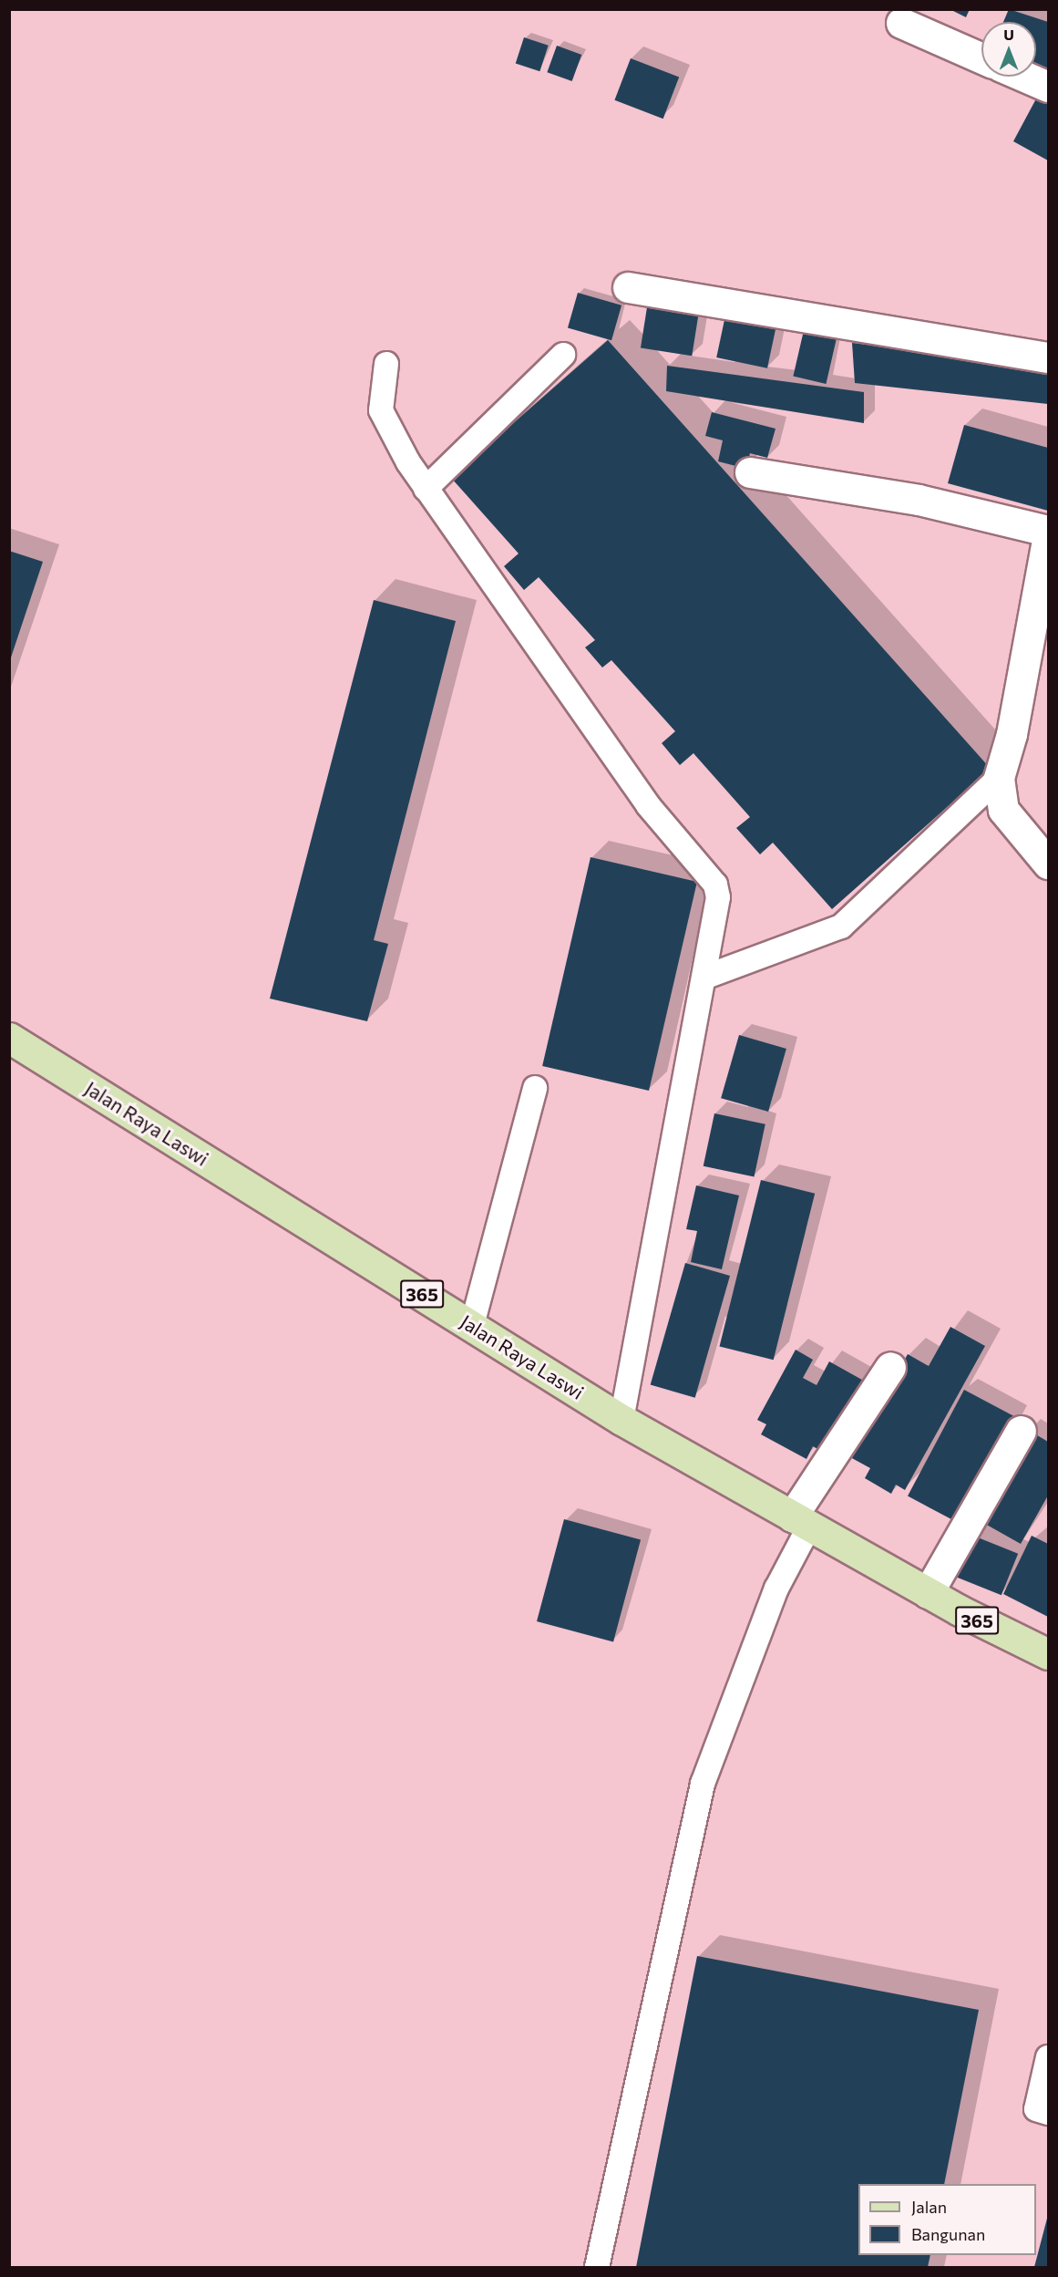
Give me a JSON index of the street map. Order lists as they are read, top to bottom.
{
  "streets": {
    "main road": ["Jalan Raya Laswi", "365"]
  },
  "legend": ["Jalan", "Bangunan"],
  "north": "top"
}
